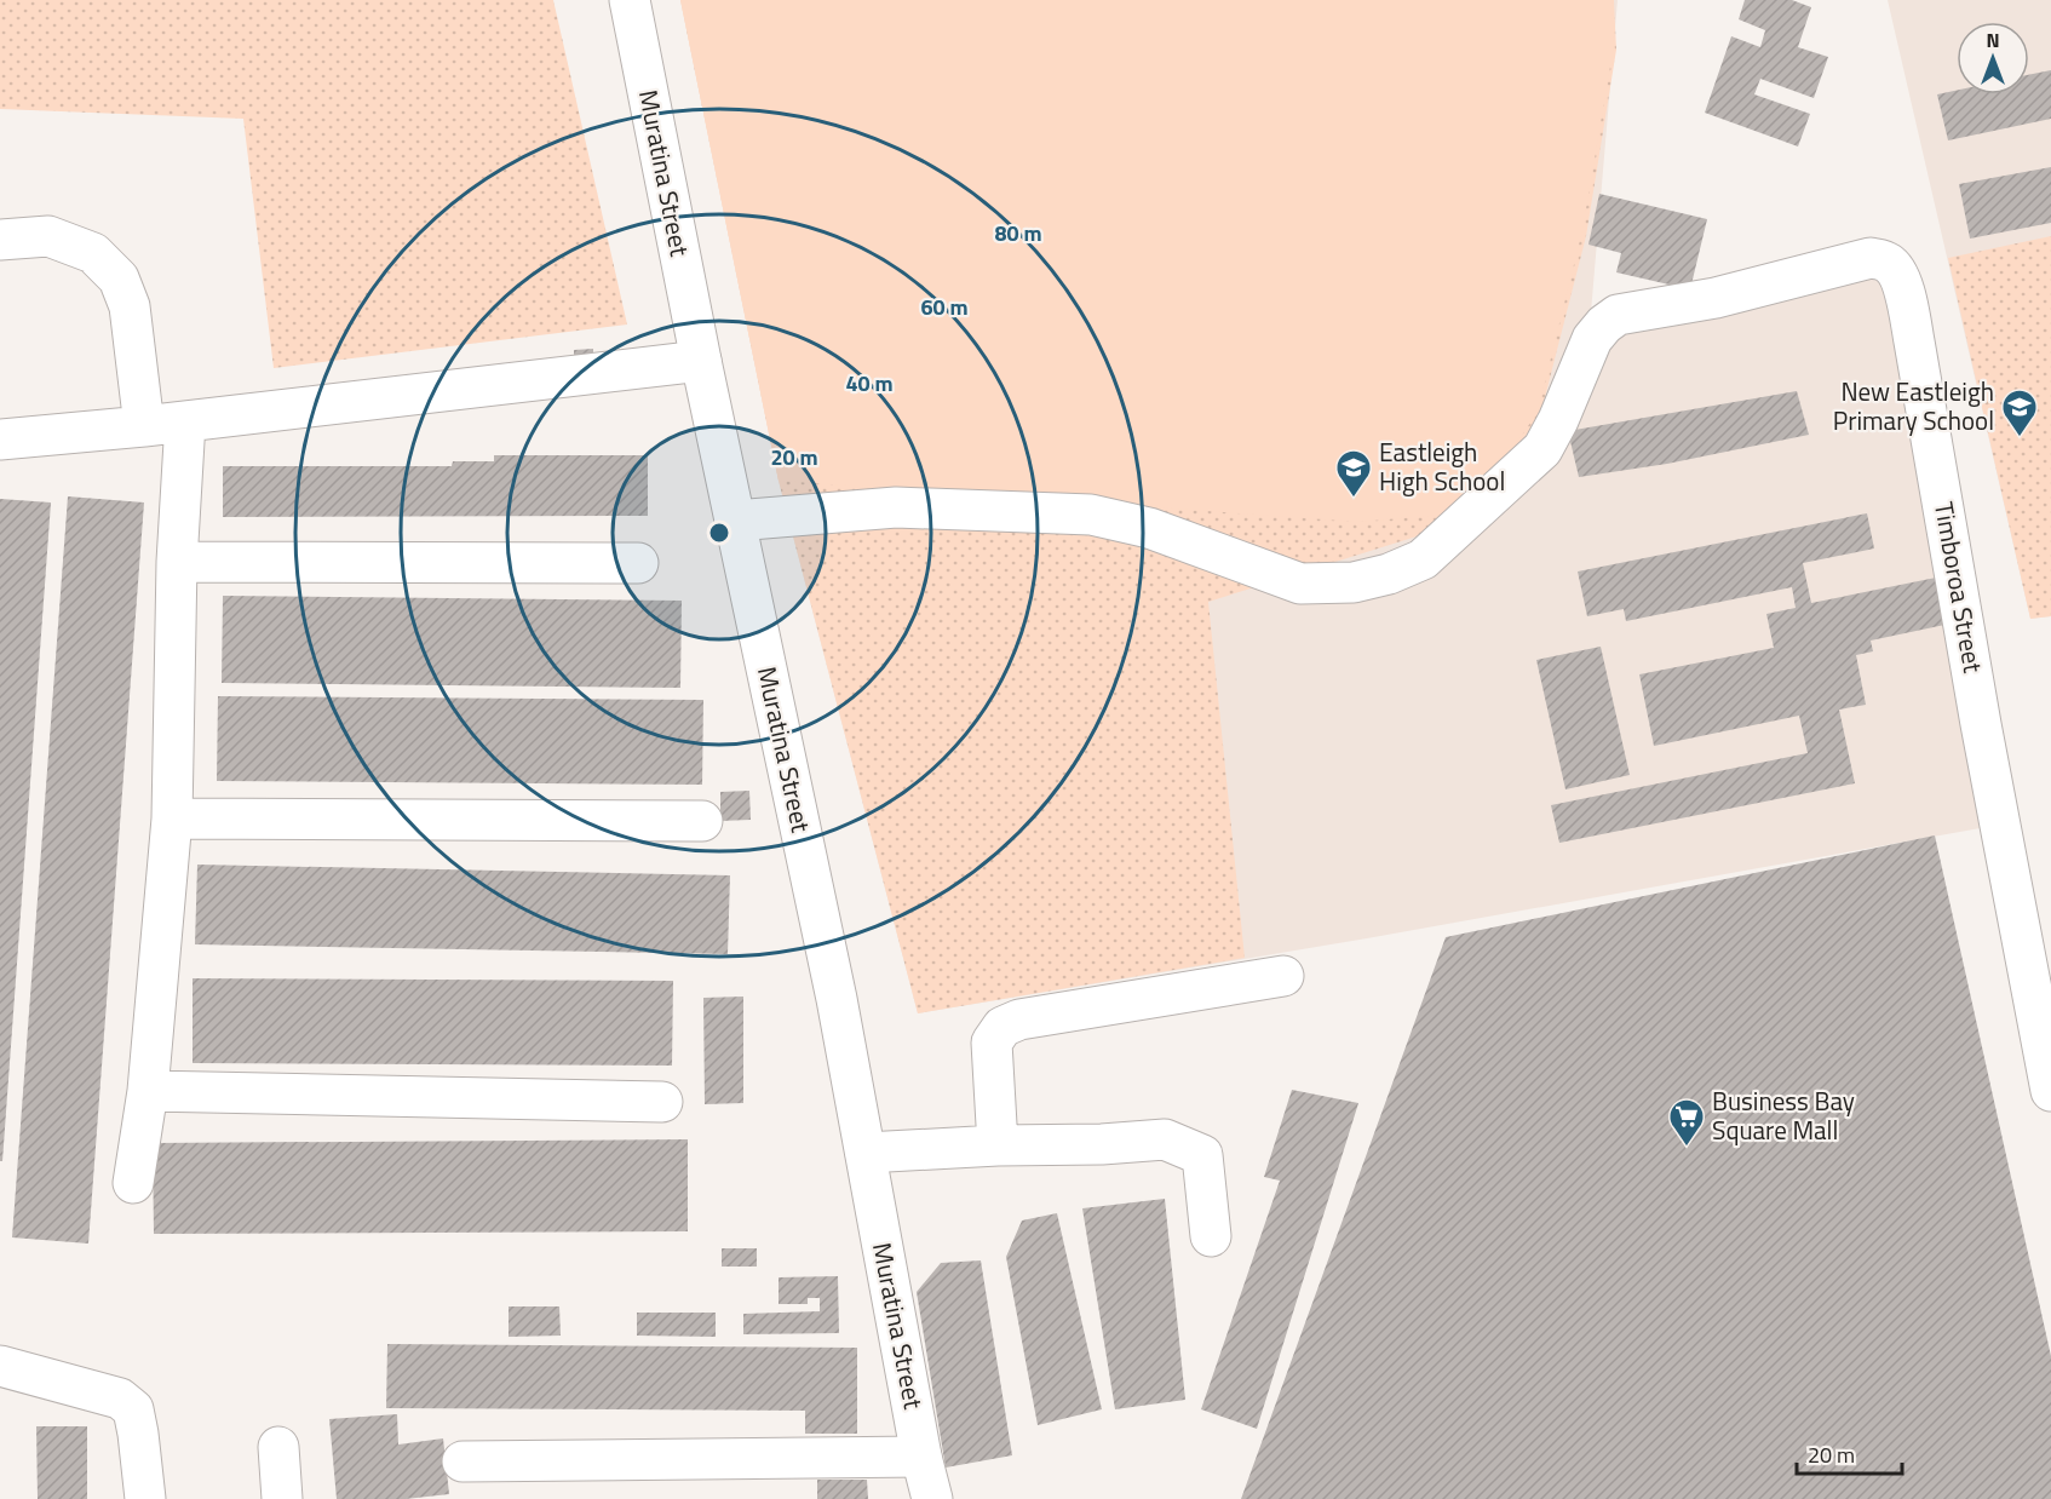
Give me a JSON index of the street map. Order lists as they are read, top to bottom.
{
  "streets": {
    "main road": ["Muratina Street", "Timboroa Street"]
  },
  "crossings": [
    ["Muratina Street", "Timboroa Street"]
  ],
  "places": {
    "school or university": ["New Eastleigh Primary School", "Eastleigh High School"],
    "supermarket": ["Business Bay Square Mall"]
  },
  "scale_bar": "20 m",
  "north": "top",
  "rings": [
    "80 m",
    "60 m",
    "40 m",
    "20 m"
  ]
}
